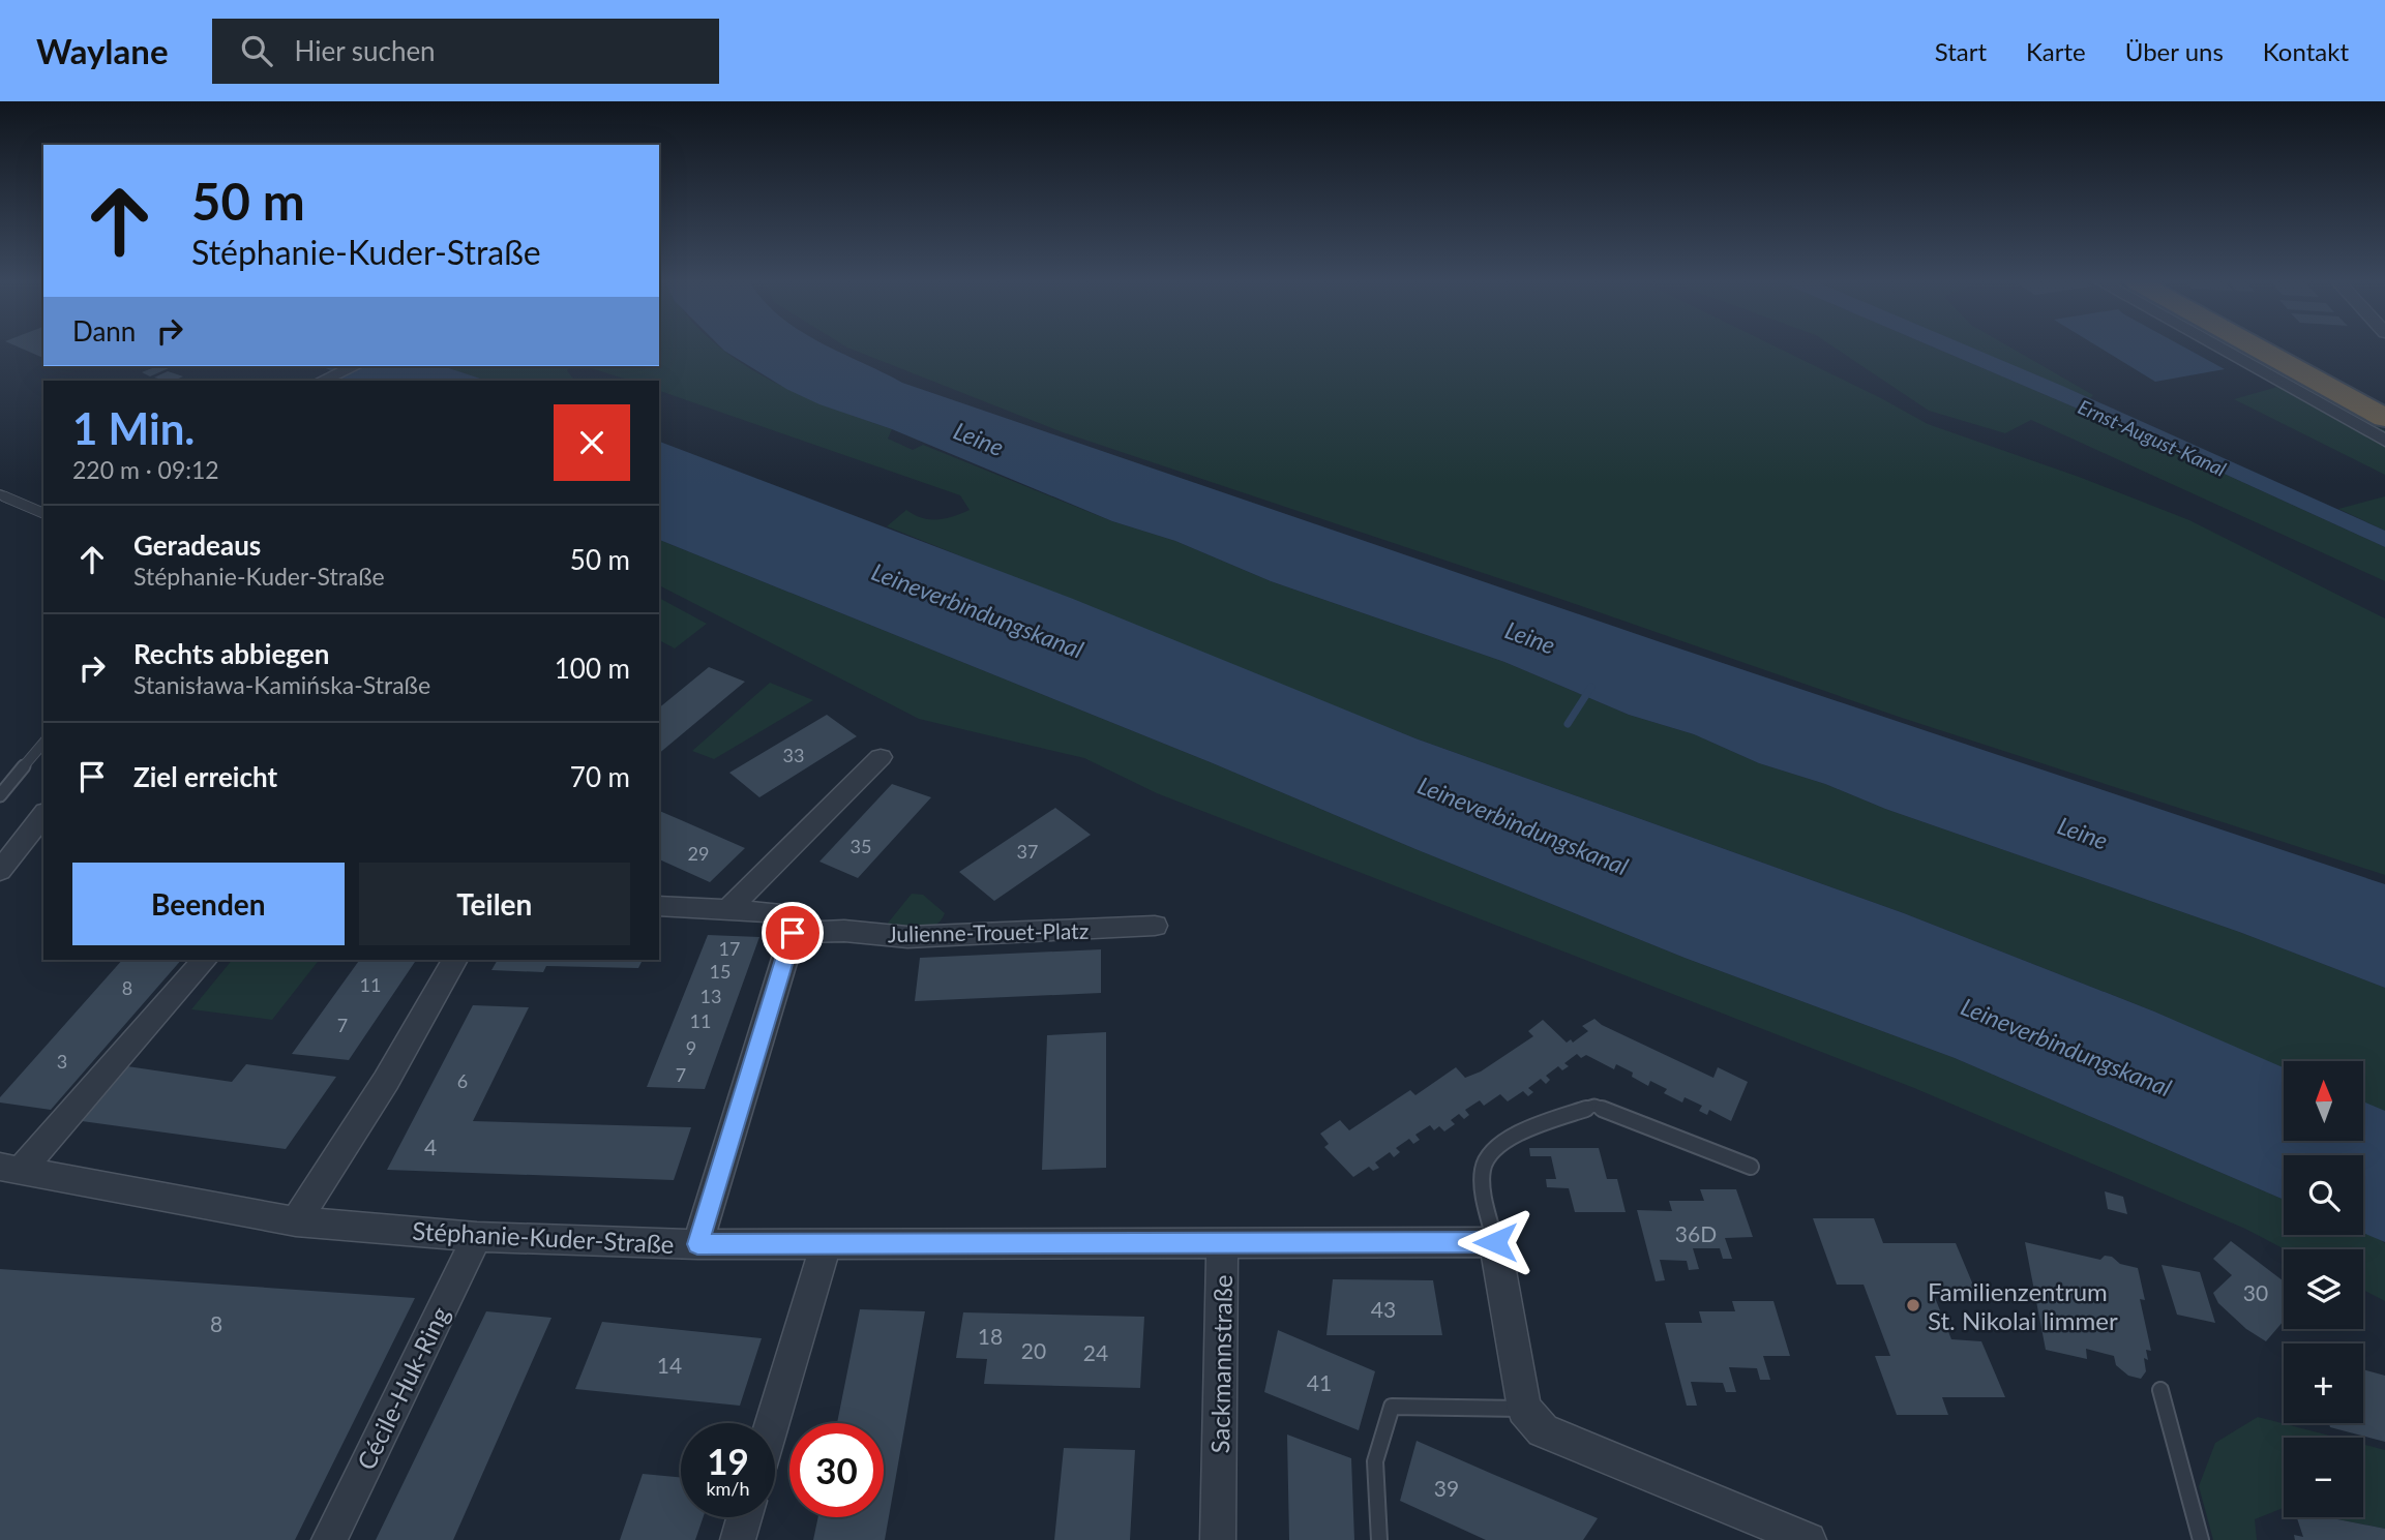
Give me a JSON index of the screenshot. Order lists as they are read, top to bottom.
{
  "streets": {
    "street": [
      "Julienne-Trouet-Platz",
      "Stéphanie-Kuder-Straße",
      "Sackmannstraße",
      "Cécile-Huk-Ring"
    ]
  },
  "crossings": [
    ["Stéphanie-Kuder-Straße", "Sackmannstraße"],
    ["Stéphanie-Kuder-Straße", "Cécile-Huk-Ring"]
  ],
  "water": ["Ernst-August-Kanal", "Leine", "Leineverbindungskanal"],
  "places": ["Familienzentrum St. Nikolai limmer"],
  "house_numbers": [
    "33",
    "35",
    "37",
    "29",
    "17",
    "15",
    "11",
    "8",
    "13",
    "11",
    "7",
    "9",
    "3",
    "7",
    "6",
    "4",
    "36D",
    "30",
    "43",
    "8",
    "18",
    "20",
    "24",
    "14",
    "41",
    "39"
  ],
  "north": "top",
  "page": {
    "header": "Waylane",
    "search": "Hier suchen",
    "nav": [
      "Start",
      "Karte",
      "Über uns",
      "Kontakt"
    ],
    "turn": ["50 m", "Stéphanie-Kuder-Straße"],
    "then": "Dann",
    "heading": ["1 Min.", "220 m · 09:12"],
    "list": [
      {
        "name": "Geradeaus",
        "note": "Stéphanie-Kuder-Straße",
        "value": "50 m"
      },
      {
        "name": "Rechts abbiegen",
        "note": "Stanisława-Kamińska-Straße",
        "value": "100 m"
      },
      {
        "name": "Ziel erreicht",
        "value": "70 m"
      }
    ],
    "buttons": ["Beenden", "Teilen"],
    "map_buttons": ["+", "−"],
    "speed": "19 km/h",
    "limit": "30"
  }
}
